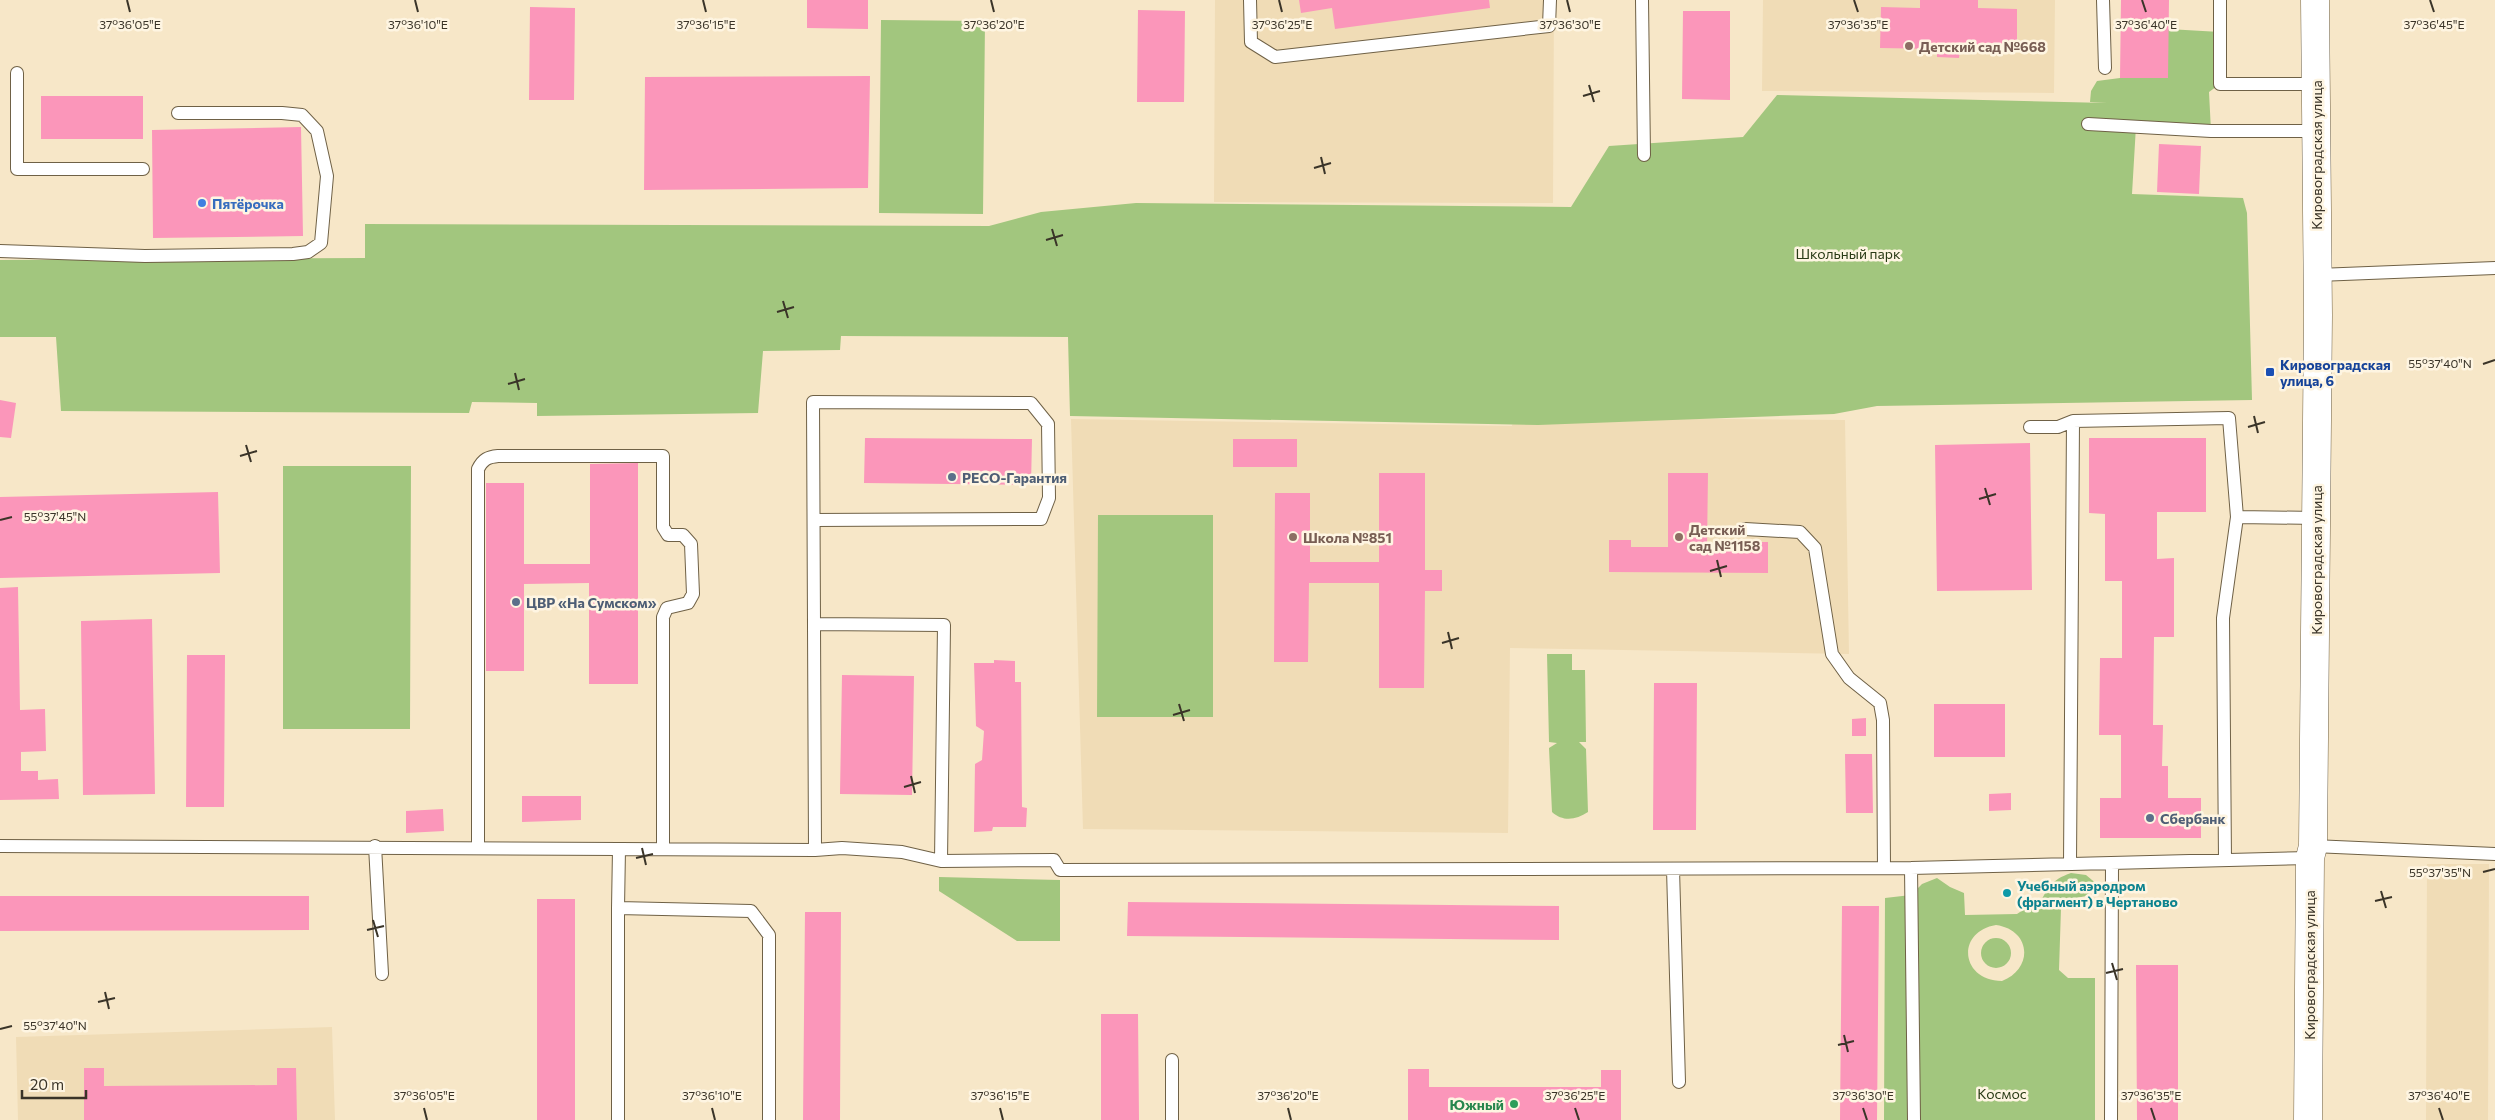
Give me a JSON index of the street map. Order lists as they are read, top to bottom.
{
  "streets": {
    "street": ["Кировоградская улица"]
  },
  "parks": ["Школьный парк", "Космос"],
  "places": {
    "other": [
      "Детский сад №668",
      "Пятёрочка",
      "РЕСО-Гарантия",
      "Школа №851",
      "Детский сад №1158",
      "ЦВР «На Сумском»",
      "Сбербанк",
      "Учебный аэродром (фрагмент) в Чертаново",
      "Южный"
    ],
    "transit": ["Кировоградская улица, 6"]
  },
  "scale_bar": "20 m",
  "coordinates": [
    "37°36'05\"E",
    "37°36'10\"E",
    "37°36'20\"E",
    "37°36'25\"E",
    "37°36'30\"E",
    "37°36'40\"E",
    "37°36'45\"E",
    "37°36'15\"E",
    "37°36'35\"E",
    "55°37'40\"N",
    "55°37'45\"N",
    "55°37'35\"N"
  ]
}
